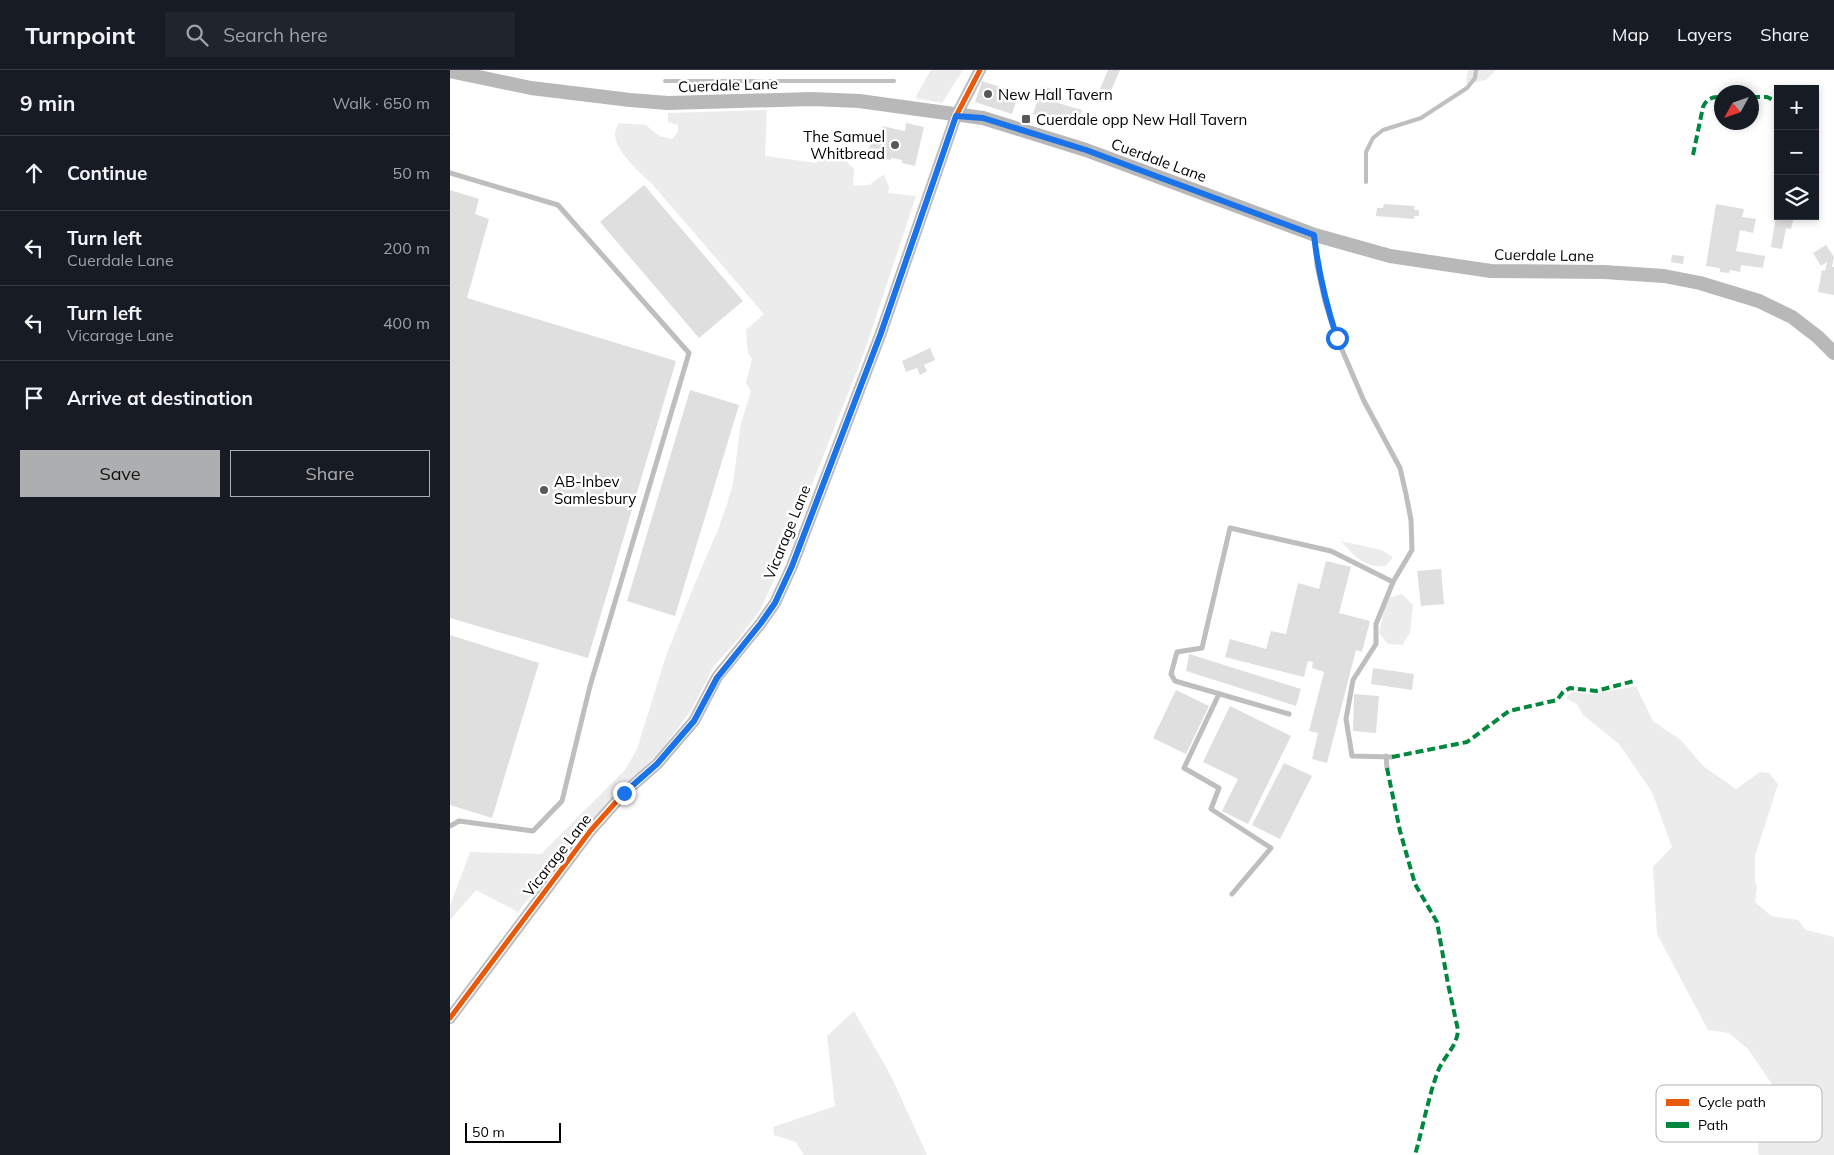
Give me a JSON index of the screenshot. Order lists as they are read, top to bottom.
{
  "streets": {
    "main road": ["Cuerdale Lane"],
    "street": ["Vicarage Lane"]
  },
  "crossings": [
    ["Cuerdale Lane", "Vicarage Lane"]
  ],
  "places": {
    "other": ["New Hall Tavern", "The Samuel Whitbread", "AB-Inbev Samlesbury"],
    "transit": ["Cuerdale opp New Hall Tavern"]
  },
  "legend": ["Cycle path", "Path"],
  "scale_bar": "50 m",
  "north": "bottom left",
  "page": {
    "header": "Turnpoint",
    "search": "Search here",
    "nav": ["Map", "Layers", "Share"],
    "heading": ["9 min", "Walk · 650 m"],
    "map_buttons": ["+", "−"],
    "list": [
      ["Continue", "50 m"],
      ["Turn left", "Cuerdale Lane", "200 m"],
      ["Turn left", "Vicarage Lane", "400 m"],
      "Arrive at destination"
    ],
    "buttons": ["Save", "Share"],
    "scale": "50 m"
  }
}
